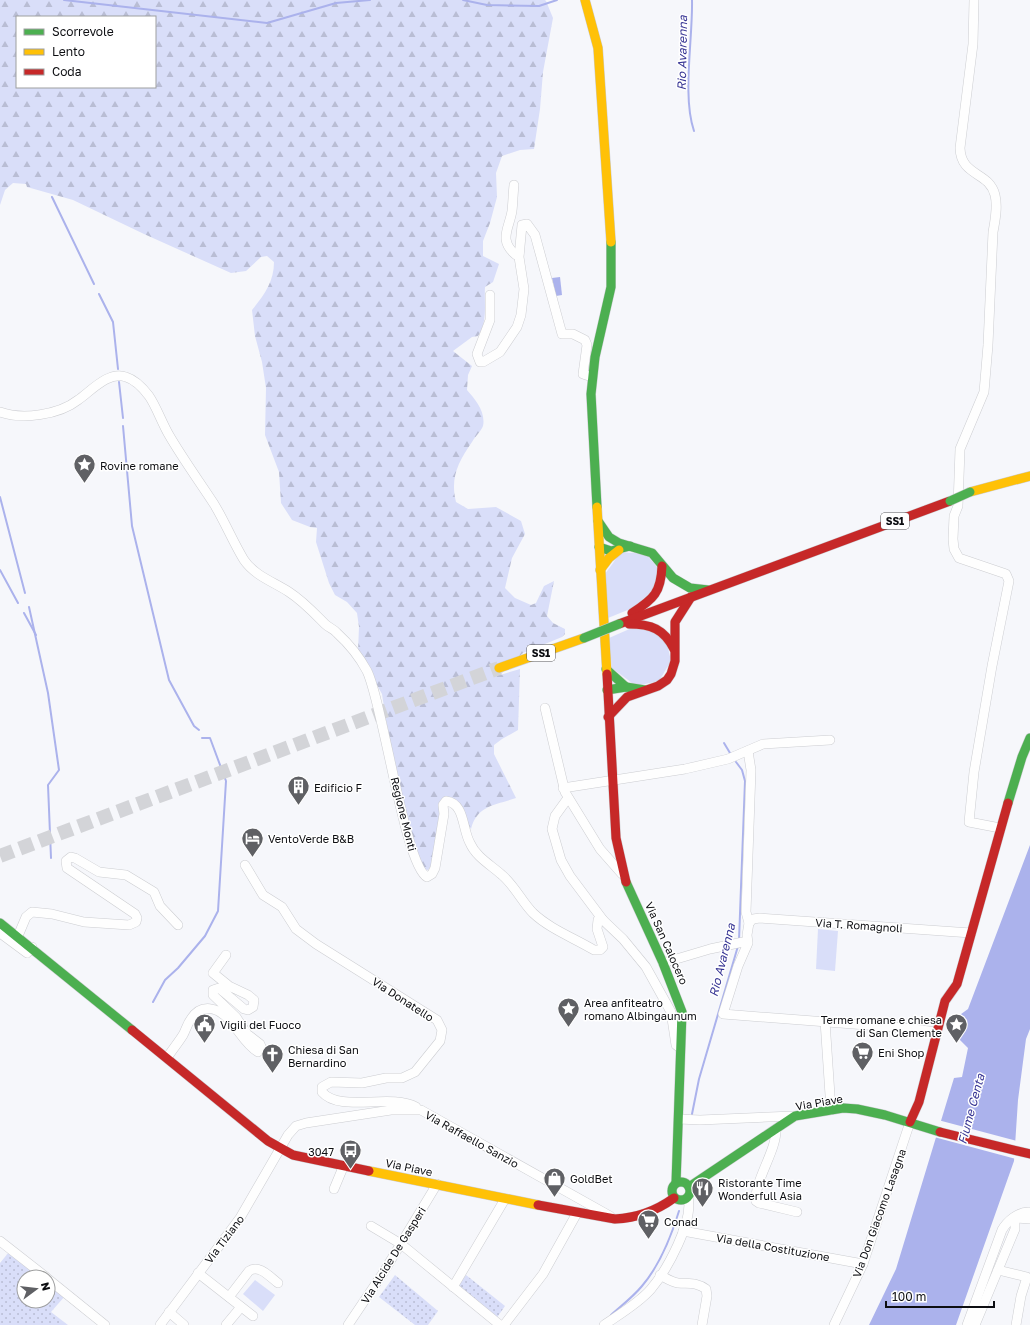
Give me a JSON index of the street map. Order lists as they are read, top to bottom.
{
  "streets": {
    "main road": ["SS1", "Via San Calocero", "Via Piave"],
    "street": [
      "Regione Monti",
      "Via T. Romagnoli",
      "Via Donatello",
      "Via Raffaello Sanzio",
      "Via Don Giacomo Lasagna",
      "Via Tiziano",
      "Via della Costituzione",
      "Via Alcide De Gasperi"
    ]
  },
  "crossings": [
    ["Via San Calocero", "Via Piave"],
    ["Via Donatello", "Via Raffaello Sanzio"],
    ["Via Piave", "Via Raffaello Sanzio"],
    ["Via Piave", "Via Don Giacomo Lasagna"],
    ["Via Piave", "Via Tiziano"],
    ["Via Piave", "Via Alcide De Gasperi"],
    ["Via Raffaello Sanzio", "Via Tiziano"],
    ["Via Don Giacomo Lasagna", "Via della Costituzione"]
  ],
  "water": ["Rio Avarenna", "Fiume Centa"],
  "places": {
    "place": ["Rovine romane", "Area anfiteatro romano Albingaunum", "Terme romane e chiesa di San Clemente"],
    "building": ["Edificio F"],
    "hotel": ["VentoVerde B&B"],
    "public building": ["Vigili del Fuoco"],
    "supermarket": ["Eni Shop", "Conad"],
    "church": ["Chiesa di San Bernardino"],
    "bus stop": ["3047"],
    "shop": ["GoldBet"],
    "restaurant": ["Ristorante Time Wonderfull Asia"]
  },
  "legend": ["Scorrevole", "Lento", "Coda"],
  "scale_bar": "100 m",
  "north": "right"
}
